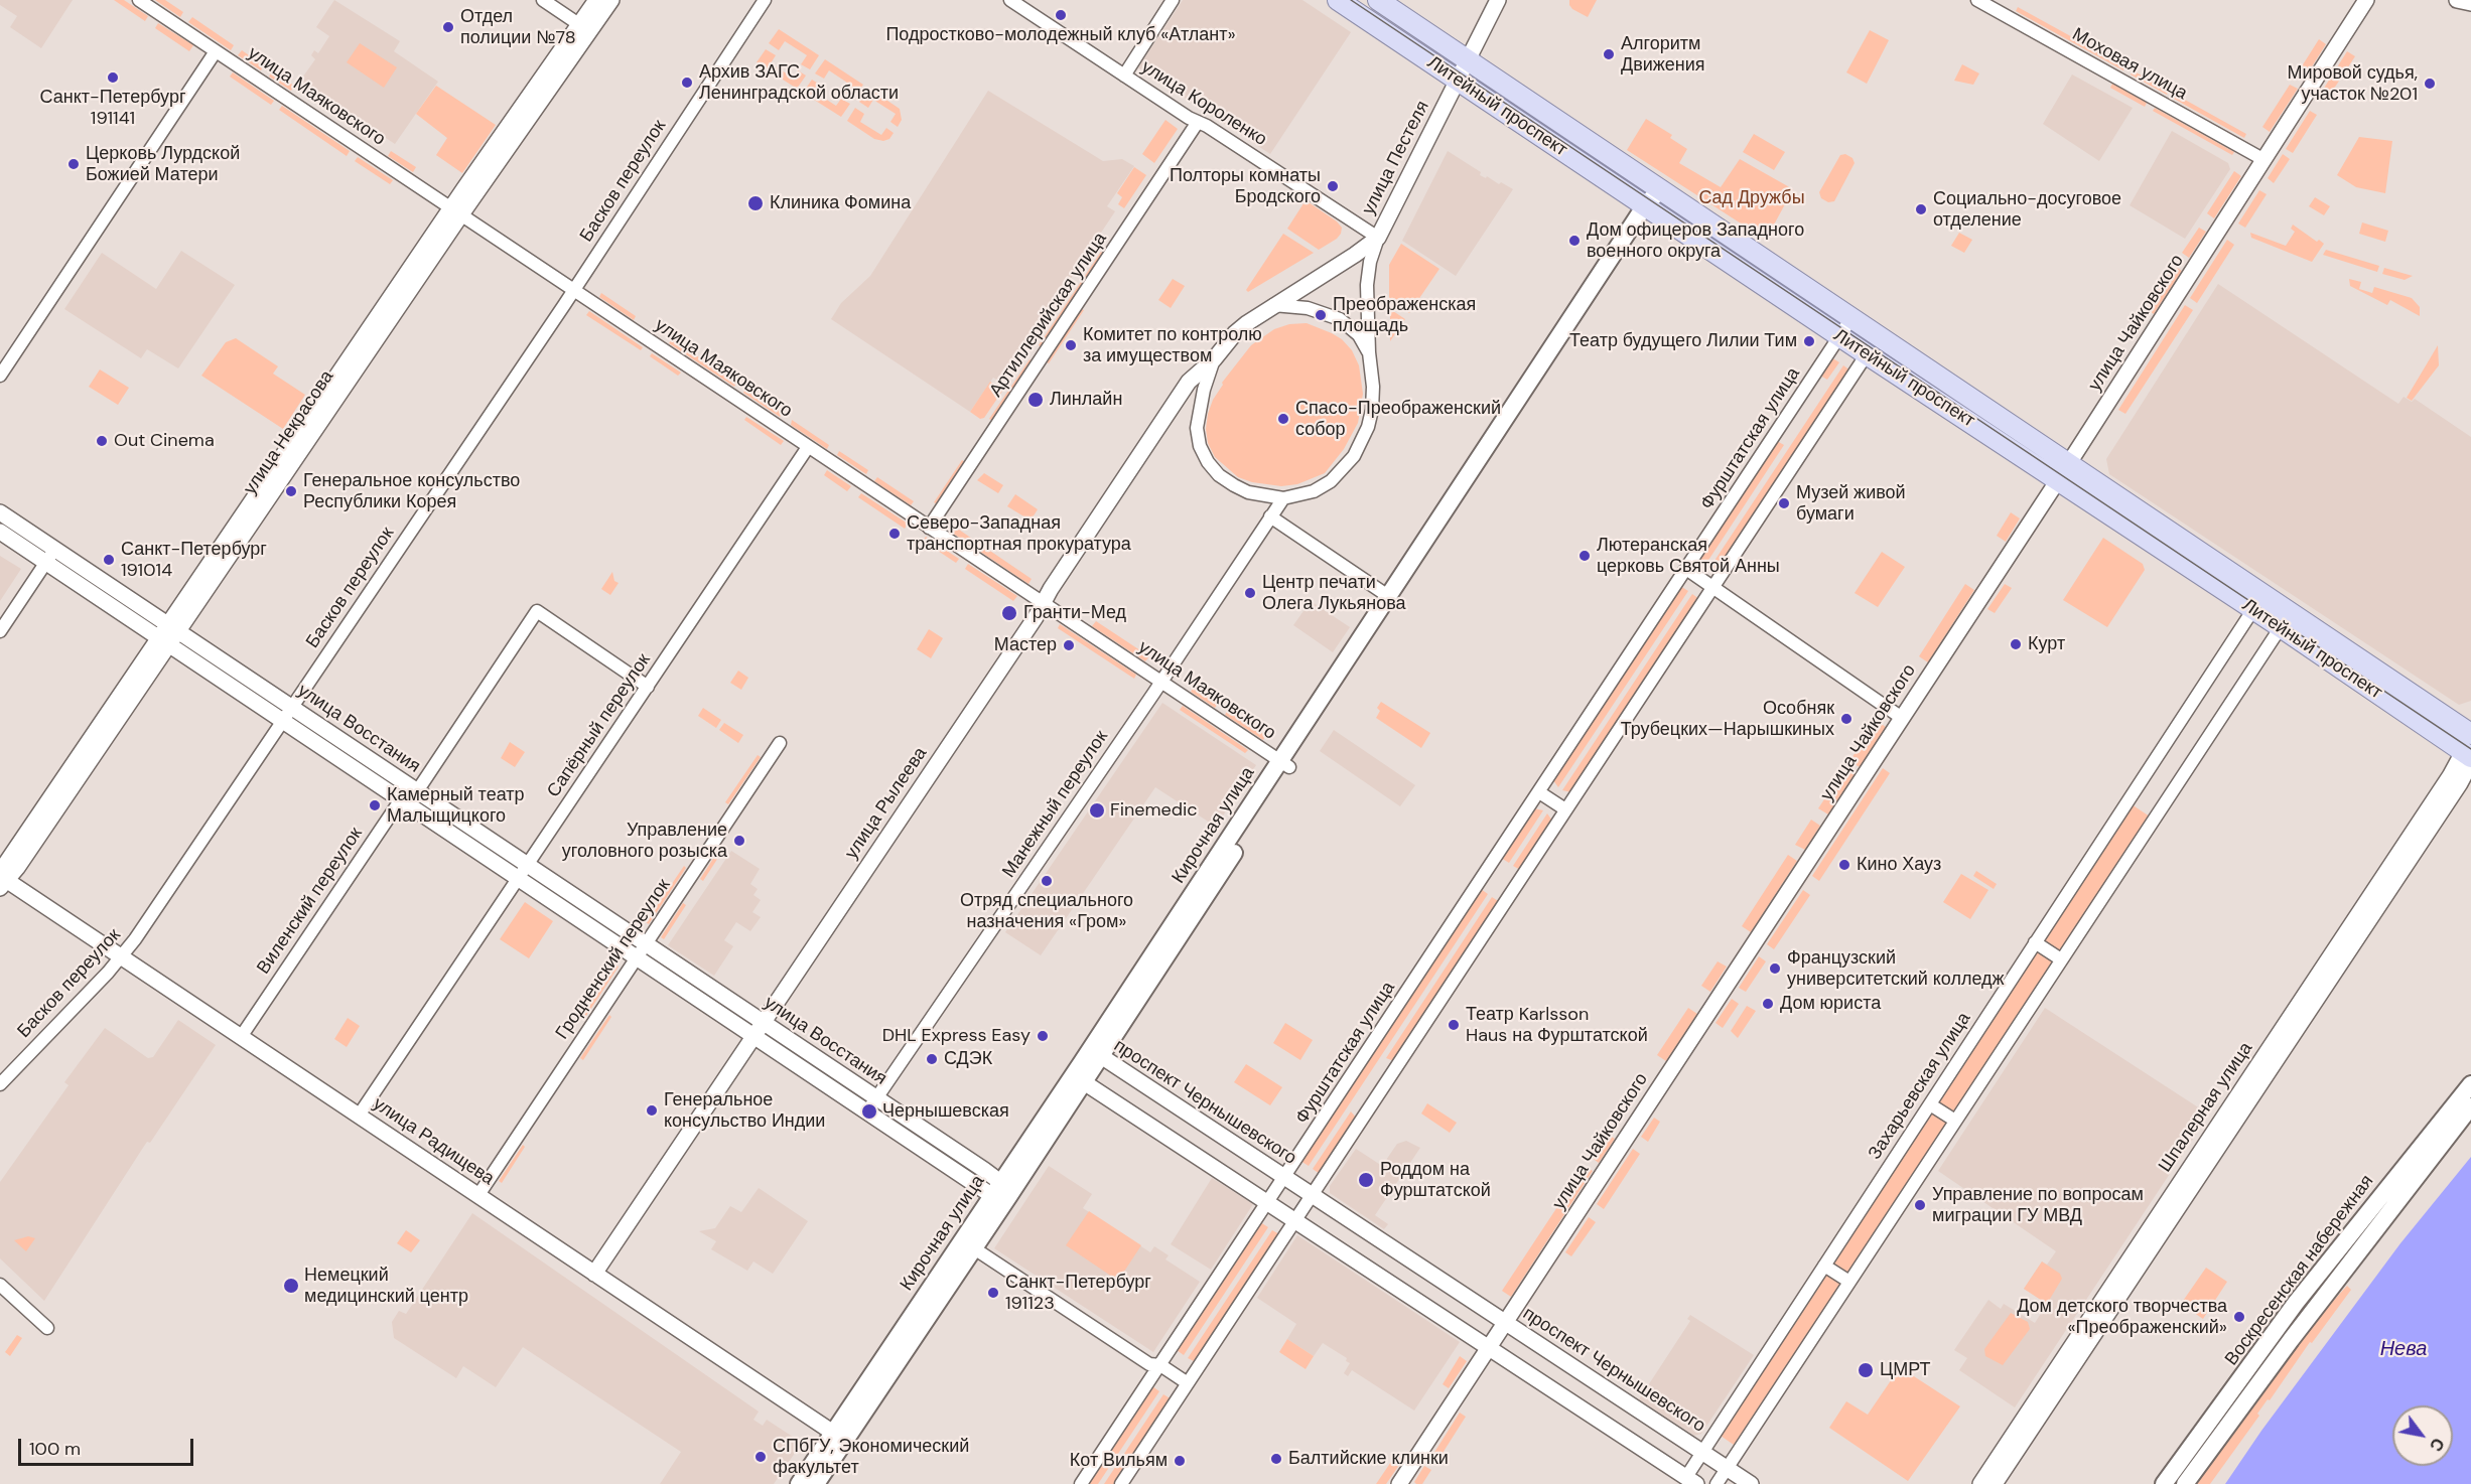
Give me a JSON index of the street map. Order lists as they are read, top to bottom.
{
  "streets": {
    "main road": ["Литейный проспект", "Кирочная улица", "Воскресенская набережная"],
    "street": [
      "Моховая улица",
      "улица Маяковского",
      "улица Короленко",
      "улица Пестеля",
      "Басков переулок",
      "Артиллерийская улица",
      "улица Чайковского",
      "улица Некрасова",
      "Фурштатская улица",
      "Сапёрный переулок",
      "улица Восстания",
      "улица Рылеева",
      "Манежный переулок",
      "Виленский переулок",
      "Гродненский переулок",
      "Захарьевская улица",
      "проспект Чернышевского",
      "Шпалерная улица",
      "улица Радищева"
    ]
  },
  "crossings": [
    ["Моховая улица", "улица Чайковского"],
    ["улица Маяковского", "Басков переулок"],
    ["улица Маяковского", "Артиллерийская улица"],
    ["улица Маяковского", "улица Некрасова"],
    ["улица Маяковского", "Сапёрный переулок"],
    ["улица Маяковского", "улица Рылеева"],
    ["улица Маяковского", "Манежный переулок"],
    ["улица Маяковского", "Кирочная улица"],
    ["улица Короленко", "улица Пестеля"],
    ["улица Короленко", "Артиллерийская улица"],
    ["Литейный проспект", "улица Пестеля"],
    ["Литейный проспект", "улица Чайковского"],
    ["Литейный проспект", "Фурштатская улица"],
    ["Литейный проспект", "Кирочная улица"],
    ["Литейный проспект", "Захарьевская улица"],
    ["Литейный проспект", "Шпалерная улица"],
    ["Басков переулок", "улица Восстания"],
    ["Басков переулок", "улица Радищева"],
    ["улица Чайковского", "проспект Чернышевского"],
    ["улица Некрасова", "улица Восстания"],
    ["улица Некрасова", "улица Радищева"],
    ["Фурштатская улица", "проспект Чернышевского"],
    ["Сапёрный переулок", "улица Восстания"],
    ["Сапёрный переулок", "улица Радищева"],
    ["улица Восстания", "улица Рылеева"],
    ["улица Восстания", "Манежный переулок"],
    ["улица Восстания", "Кирочная улица"],
    ["улица Восстания", "Виленский переулок"],
    ["улица Восстания", "Гродненский переулок"],
    ["улица Рылеева", "улица Радищева"],
    ["Кирочная улица", "проспект Чернышевского"],
    ["Кирочная улица", "улица Радищева"],
    ["Виленский переулок", "улица Радищева"],
    ["Гродненский переулок", "улица Радищева"],
    ["Захарьевская улица", "проспект Чернышевского"]
  ],
  "water": ["Нева"],
  "parks": ["Сад Дружбы"],
  "places": [
    "Подростково-молодежный клуб «Атлант»",
    "Отдел полиции №78",
    "Алгоритм Движения",
    "Санкт-Петербург 191141",
    "Архив ЗАГС Ленинградской области",
    "Мировой судья, участок №201",
    "Церковь Лурдской Божией Матери",
    "Полторы комнаты Бродского",
    "Клиника Фомина",
    "Социально-досуговое отделение",
    "Дом офицеров Западного военного округа",
    "Преображенская площадь",
    "Театр будущего Лилии Тим",
    "Комитет по контролю за имуществом",
    "Линлайн",
    "Спасо-Преображенский собор",
    "Out Cinema",
    "Генеральное консульство Республики Корея",
    "Музей живой бумаги",
    "Северо-Западная транспортная прокуратура",
    "Лютеранская церковь Святой Анны",
    "Санкт-Петербург 191014",
    "Центр печати Олега Лукьянова",
    "Гранти-Мед",
    "Курт",
    "Мастер",
    "Особняк Трубецких—Нарышкиных",
    "Камерный театр Малыщицкого",
    "Finemedic",
    "Управление уголовного розыска",
    "Кино Хауз",
    "Отряд специального назначения «Гром»",
    "Французский университетский колледж",
    "Дом юриста",
    "Театр Karlsson Haus на Фурштатской",
    "DHL Express Easy",
    "СДЭК",
    "Генеральное консульство Индии",
    "Чернышевская",
    "Роддом на Фурштатской",
    "Управление по вопросам миграции ГУ МВД",
    "Немецкий медицинский центр",
    "Санкт-Петербург 191123",
    "Дом детского творчества «Преображенский»",
    "ЦМРТ",
    "СПбГУ, Экономический факультет",
    "Балтийские клинки",
    "Кот Вильям"
  ],
  "scale_bar": "100 m",
  "north": "bottom right"
}
